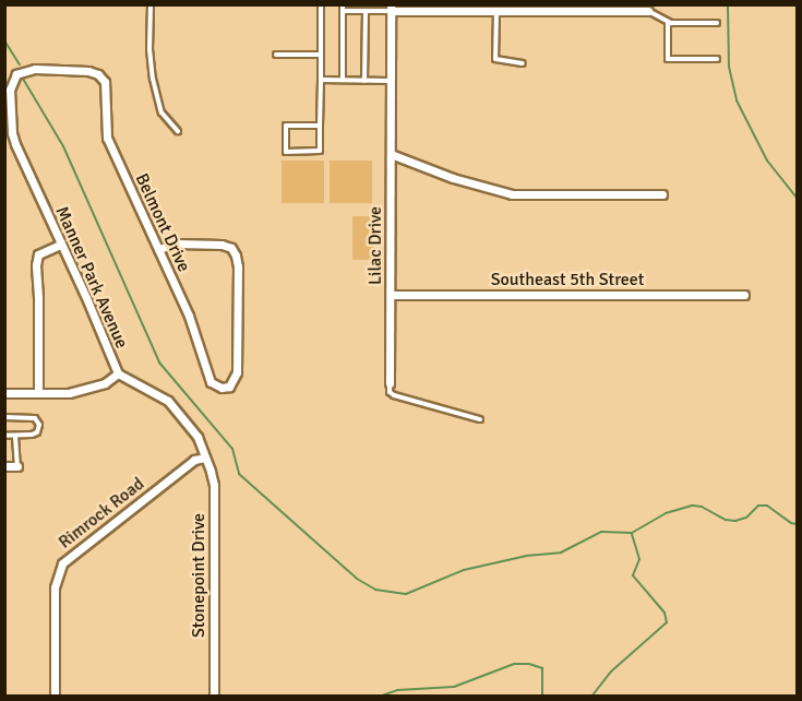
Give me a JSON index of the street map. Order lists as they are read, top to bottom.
{
  "streets": {
    "street": [
      "Belmont Drive",
      "Lilac Drive",
      "Manner Park Avenue",
      "Southeast 5th Street",
      "Rimrock Road",
      "Stonepoint Drive"
    ]
  },
  "crossings": [
    ["Belmont Drive", "Manner Park Avenue"],
    ["Lilac Drive", "Southeast 5th Street"],
    ["Manner Park Avenue", "Rimrock Road"],
    ["Manner Park Avenue", "Stonepoint Drive"],
    ["Rimrock Road", "Stonepoint Drive"]
  ]
}
